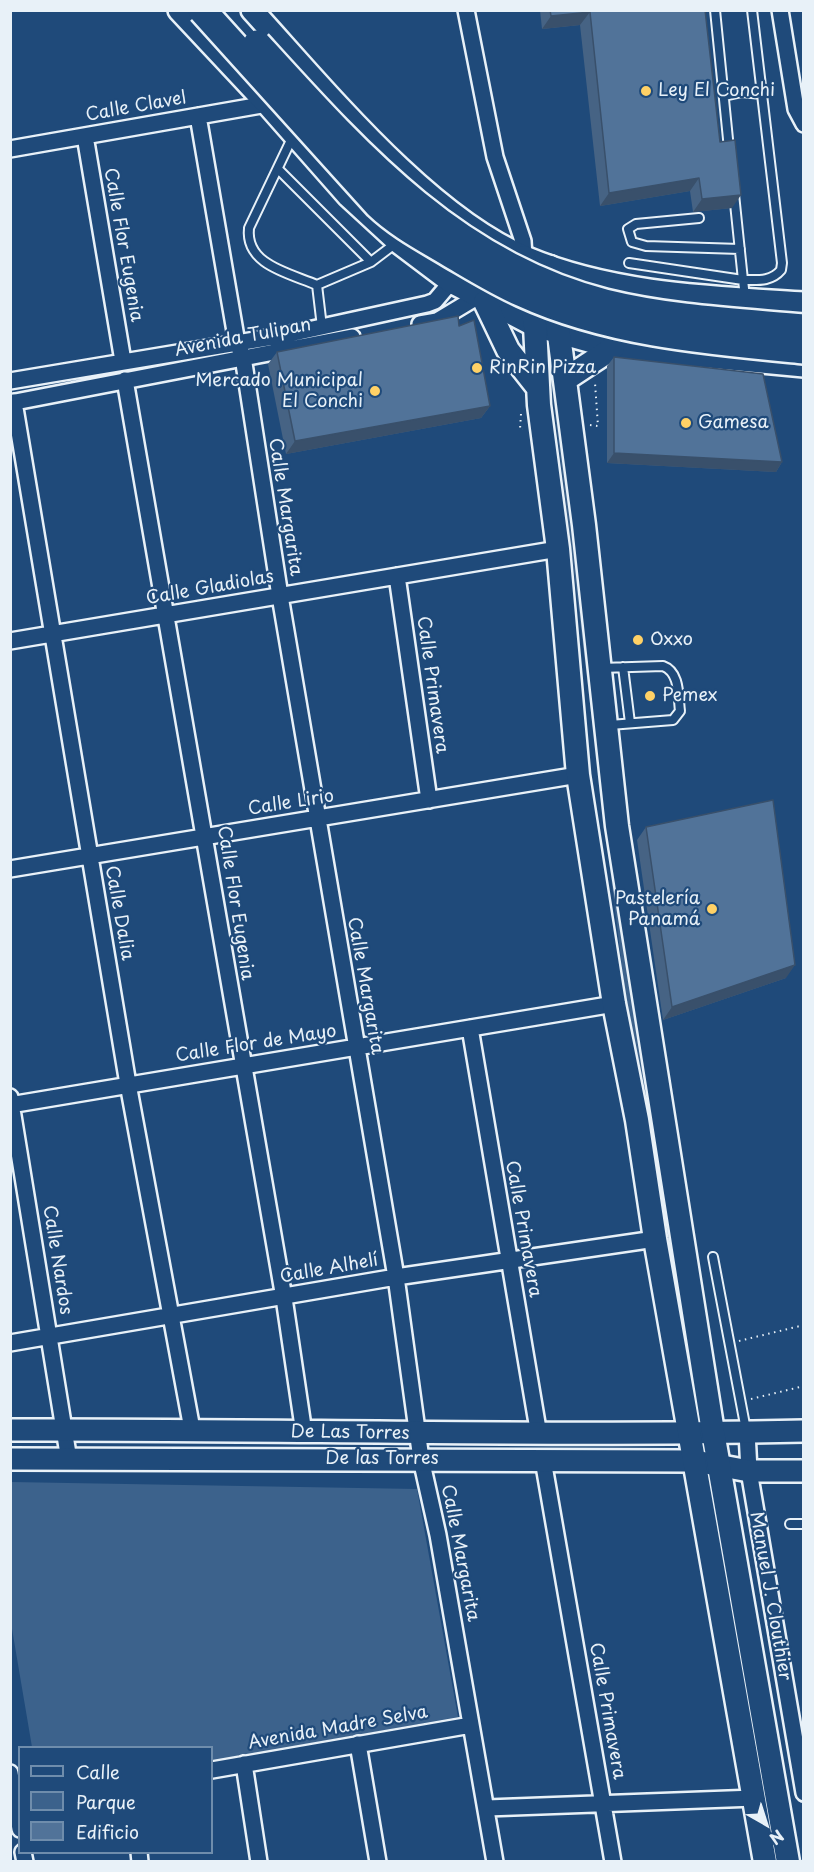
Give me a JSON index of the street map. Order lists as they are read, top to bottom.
{
  "streets": {
    "street": [
      "Calle Clavel",
      "Calle Flor Eugenia",
      "Avenida Tulipan",
      "Calle Margarita",
      "Calle Gladiolas",
      "Calle Primavera",
      "Calle Lirio",
      "Calle Dalia",
      "Calle Flor de Mayo",
      "Calle Nardos",
      "Calle Alhelí",
      "De Las Torres",
      "De las Torres",
      "Manuel J. Clouthier",
      "Avenida Madre Selva"
    ]
  },
  "crossings": [
    ["Calle Clavel", "Calle Flor Eugenia"],
    ["Calle Clavel", "Calle Margarita"],
    ["Calle Flor Eugenia", "Avenida Tulipan"],
    ["Calle Flor Eugenia", "Calle Gladiolas"],
    ["Calle Flor Eugenia", "Calle Lirio"],
    ["Calle Flor Eugenia", "Calle Flor de Mayo"],
    ["Calle Flor Eugenia", "Calle Alhelí"],
    ["Calle Flor Eugenia", "De Las Torres"],
    ["Avenida Tulipan", "Calle Margarita"],
    ["Avenida Tulipan", "Calle Dalia"],
    ["Calle Margarita", "Calle Gladiolas"],
    ["Calle Margarita", "Calle Lirio"],
    ["Calle Margarita", "Calle Flor de Mayo"],
    ["Calle Margarita", "Calle Alhelí"],
    ["Calle Margarita", "De Las Torres"],
    ["Calle Margarita", "De las Torres"],
    ["Calle Margarita", "Avenida Madre Selva"],
    ["Calle Gladiolas", "Calle Primavera"],
    ["Calle Gladiolas", "Calle Dalia"],
    ["Calle Primavera", "Calle Lirio"],
    ["Calle Primavera", "Calle Flor de Mayo"],
    ["Calle Primavera", "Calle Alhelí"],
    ["Calle Primavera", "De Las Torres"],
    ["Calle Primavera", "De las Torres"],
    ["Calle Lirio", "Calle Dalia"],
    ["Calle Dalia", "Calle Flor de Mayo"],
    ["Calle Dalia", "Calle Alhelí"],
    ["Calle Dalia", "De Las Torres"],
    ["Calle Flor de Mayo", "Calle Nardos"],
    ["Calle Nardos", "Calle Alhelí"],
    ["Calle Nardos", "De Las Torres"],
    ["De Las Torres", "Manuel J. Clouthier"],
    ["De las Torres", "Manuel J. Clouthier"]
  ],
  "places": [
    "Ley El Conchi",
    "RinRin Pizza",
    "Mercado Municipal El Conchi",
    "Gamesa",
    "Oxxo",
    "Pemex",
    "Pastelería Panamá"
  ],
  "legend": ["Calle", "Parque", "Edificio"],
  "north": "bottom right"
}
